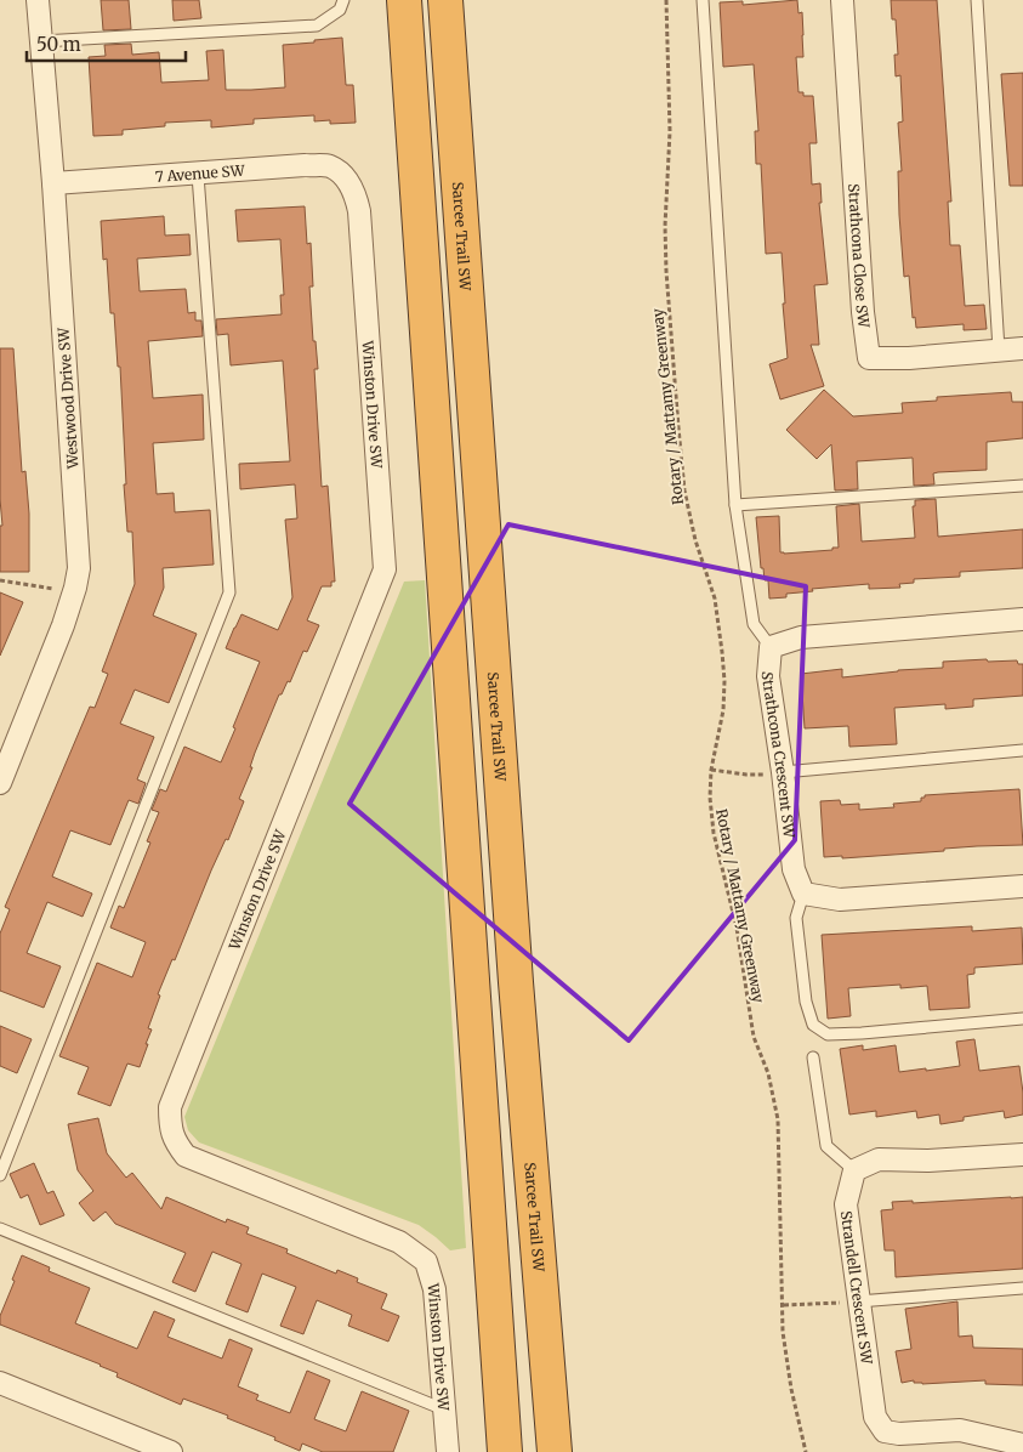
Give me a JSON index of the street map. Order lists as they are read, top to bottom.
{
  "streets": {
    "highway": ["Sarcee Trail SW"],
    "street": [
      "7 Avenue SW",
      "Strathcona Close SW",
      "Westwood Drive SW",
      "Winston Drive SW",
      "Strathcona Crescent SW",
      "Strandell Crescent SW"
    ],
    "path": ["Rotary / Mattamy Greenway"]
  },
  "crossings": [
    ["7 Avenue SW", "Westwood Drive SW"],
    ["7 Avenue SW", "Winston Drive SW"]
  ],
  "scale_bar": "50 m"
}
